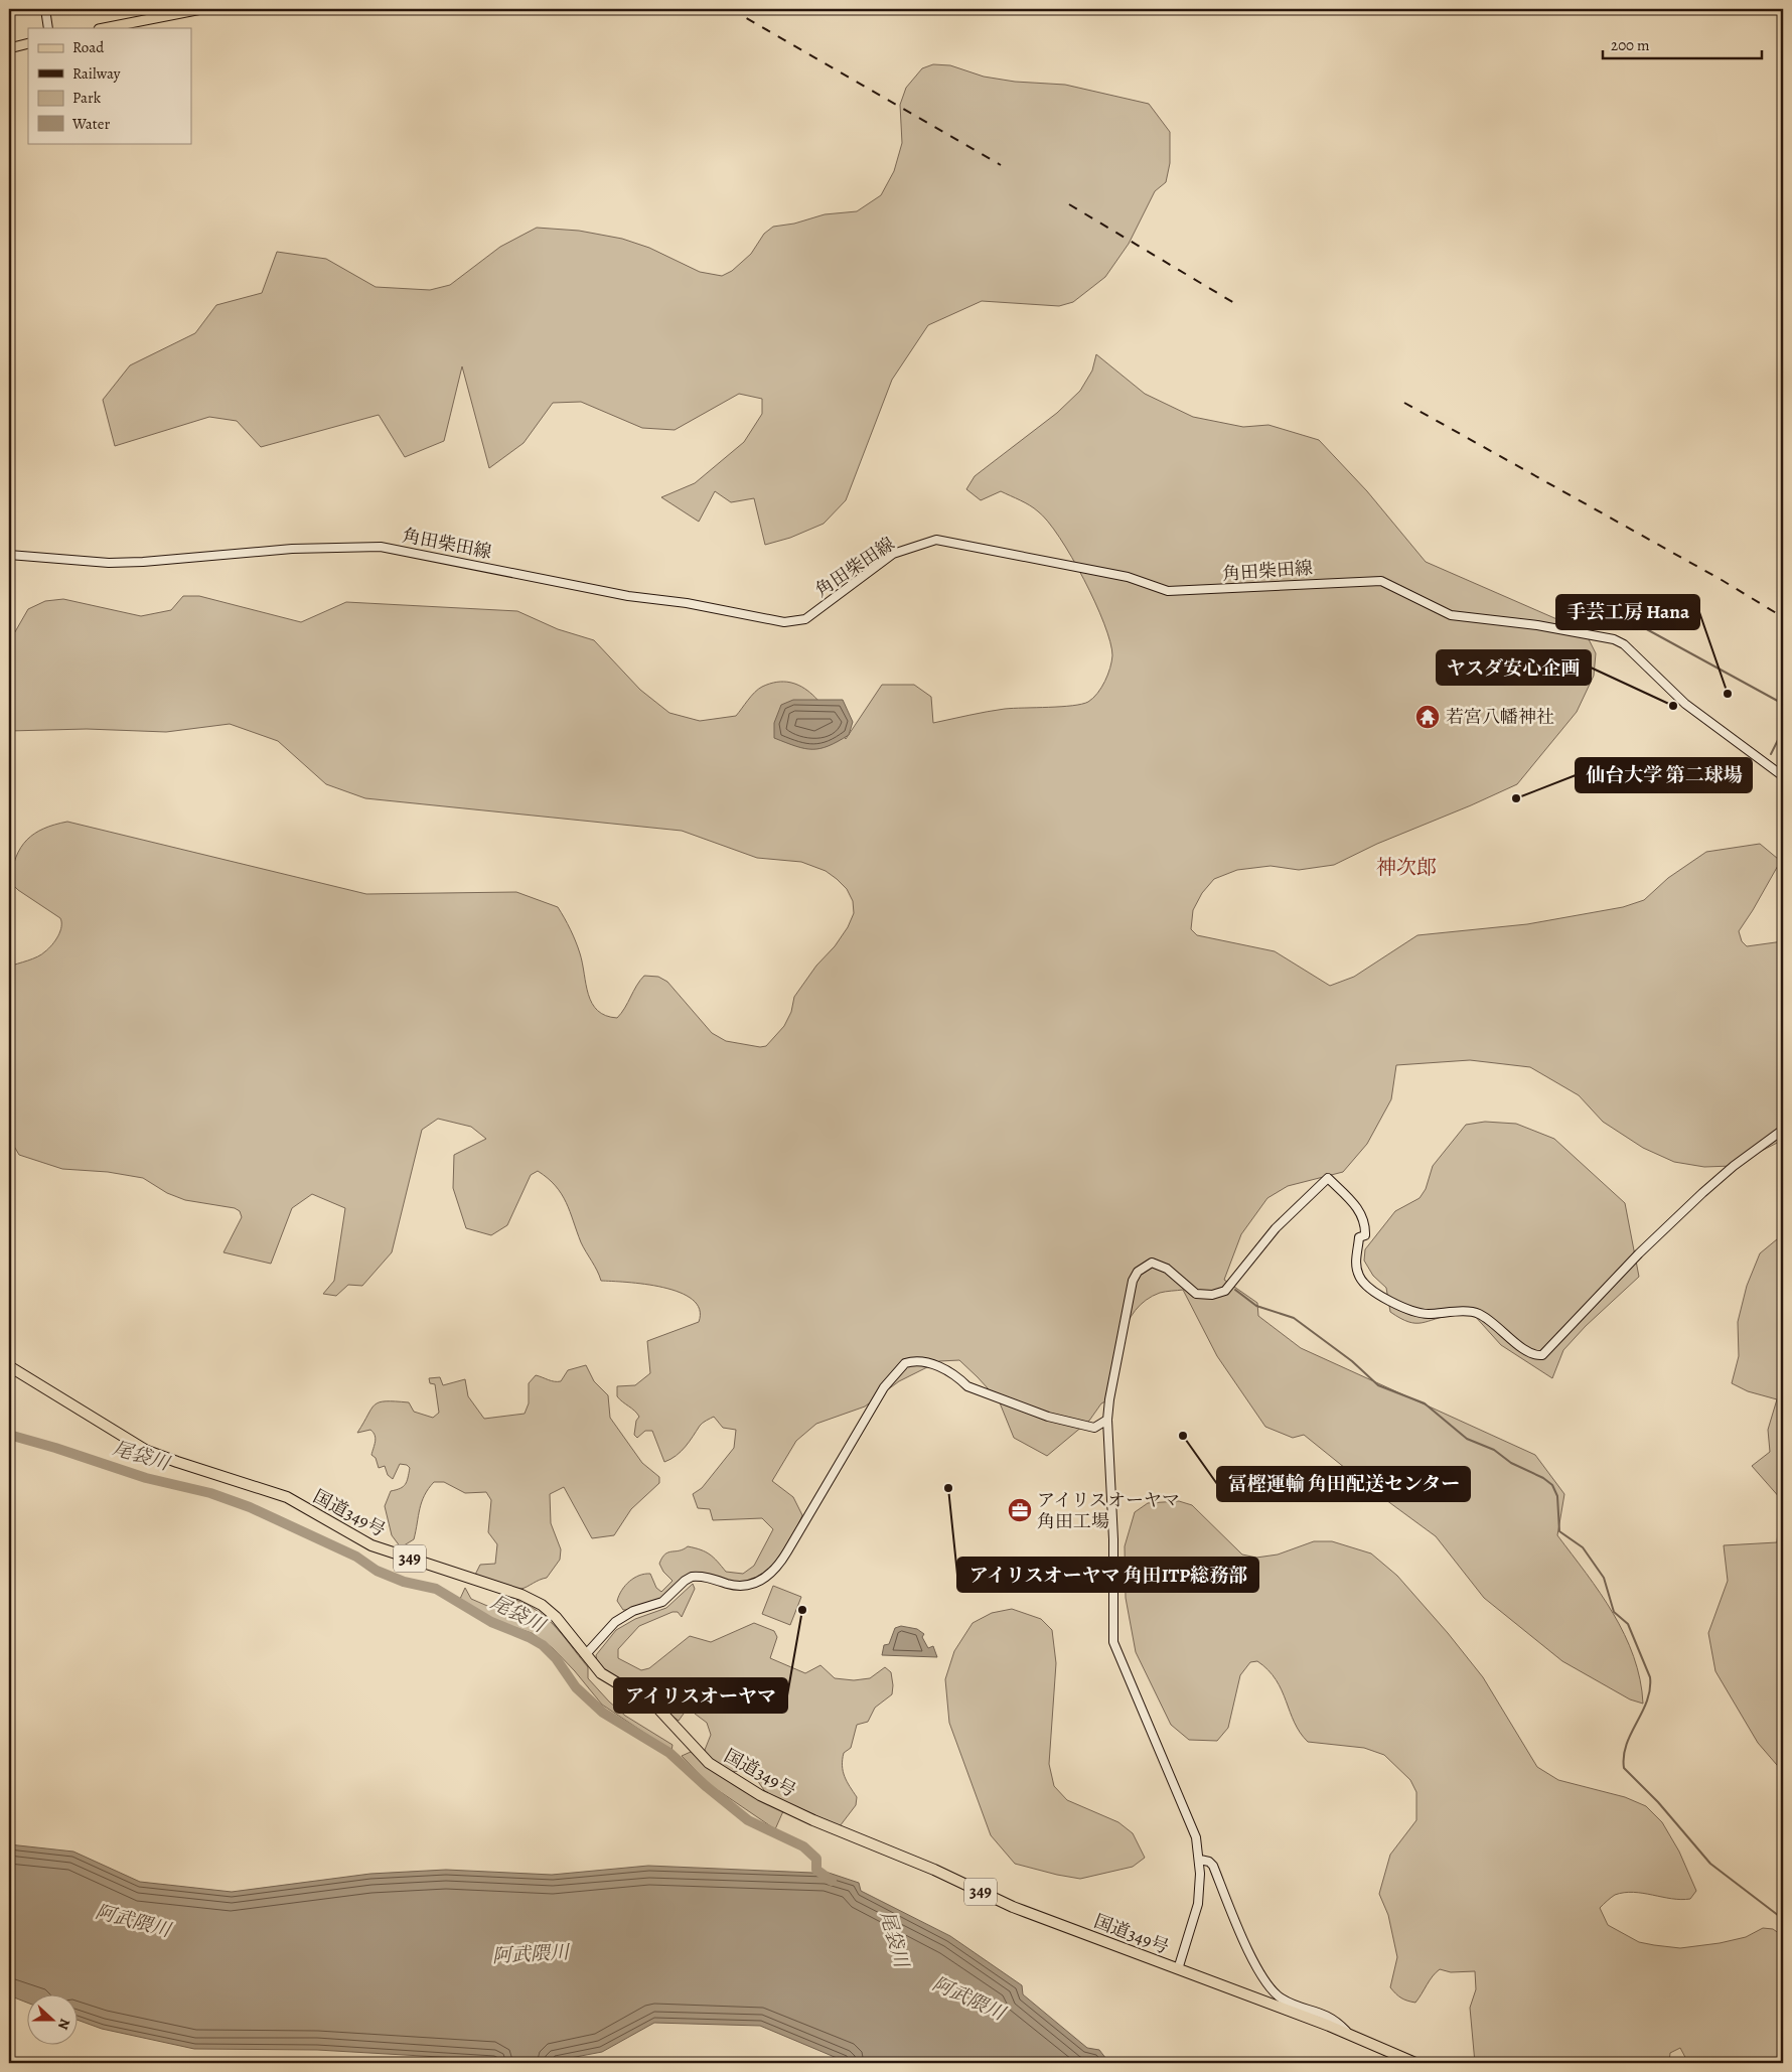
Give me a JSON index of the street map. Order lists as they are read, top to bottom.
{
  "streets": {
    "highway": ["国道349号", "349"],
    "street": ["角田柴田線"]
  },
  "districts": ["神次郎"],
  "water": ["尾袋川", "阿武隈川"],
  "places": {
    "other": [
      "手芸工房 Hana",
      "ヤスダ安心企画",
      "仙台大学 第二球場",
      "冨樫運輸 角田配送センター",
      "アイリスオーヤマ 角田ITP総務部",
      "アイリスオーヤマ"
    ],
    "temple": ["若宮八幡神社"],
    "office": ["アイリスオーヤマ 角田工場"]
  },
  "legend": [
    "Road",
    "Railway",
    "Park",
    "Water"
  ],
  "scale_bar": "200 m",
  "north": "right"
}
